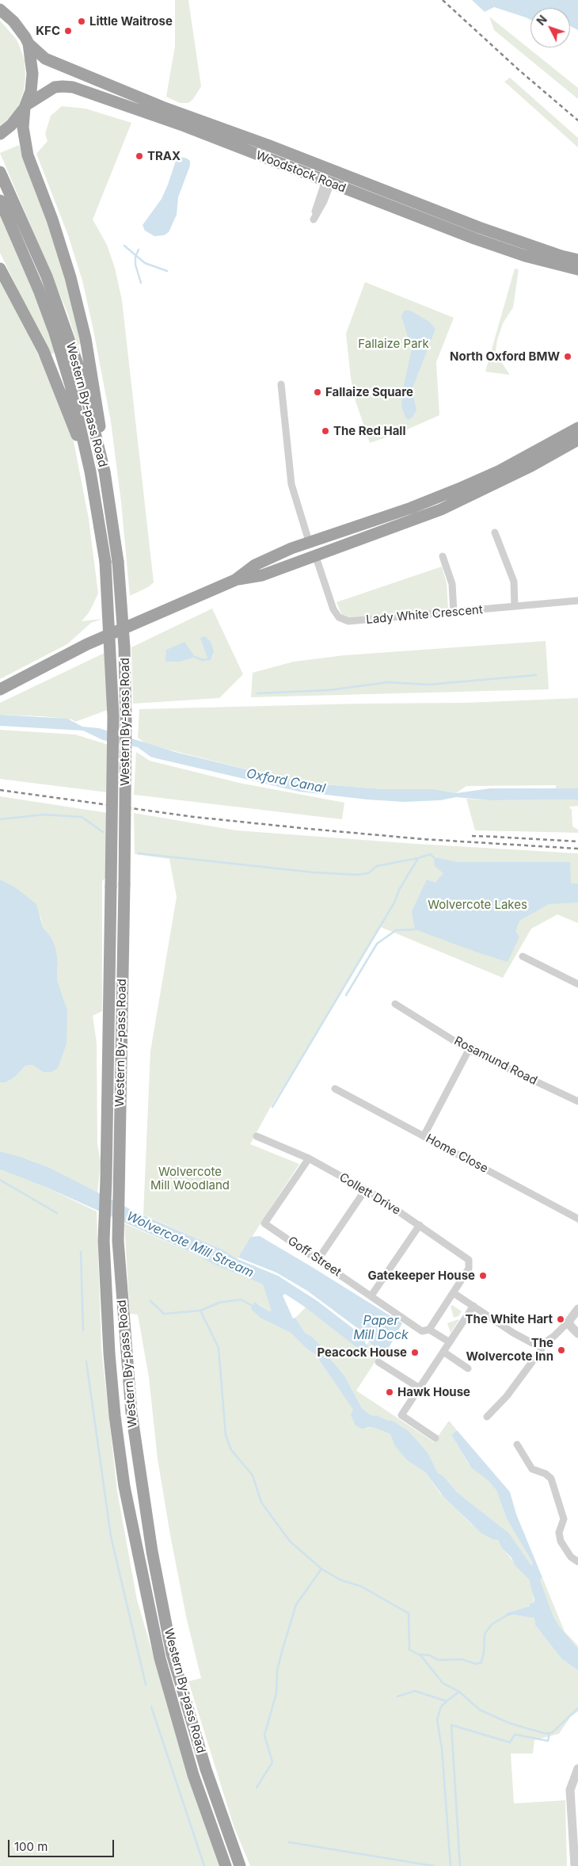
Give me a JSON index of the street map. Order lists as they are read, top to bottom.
{
  "streets": {
    "highway": ["Woodstock Road", "Western By-pass Road"],
    "street": [
      "Lady White Crescent",
      "Rosamund Road",
      "Home Close",
      "Collett Drive",
      "Goff Street"
    ]
  },
  "crossings": [
    ["Collett Drive", "Goff Street"]
  ],
  "water": ["Oxford Canal", "Wolvercote Mill Stream", "Paper Mill Dock"],
  "parks": ["Fallaize Park", "Wolvercote Lakes", "Wolvercote Mill Woodland"],
  "places": [
    "Little Waitrose",
    "KFC",
    "TRAX",
    "North Oxford BMW",
    "Fallaize Square",
    "The Red Hall",
    "Gatekeeper House",
    "The White Hart",
    "The Wolvercote Inn",
    "Peacock House",
    "Hawk House"
  ],
  "scale_bar": "100 m",
  "north": "top left"
}
